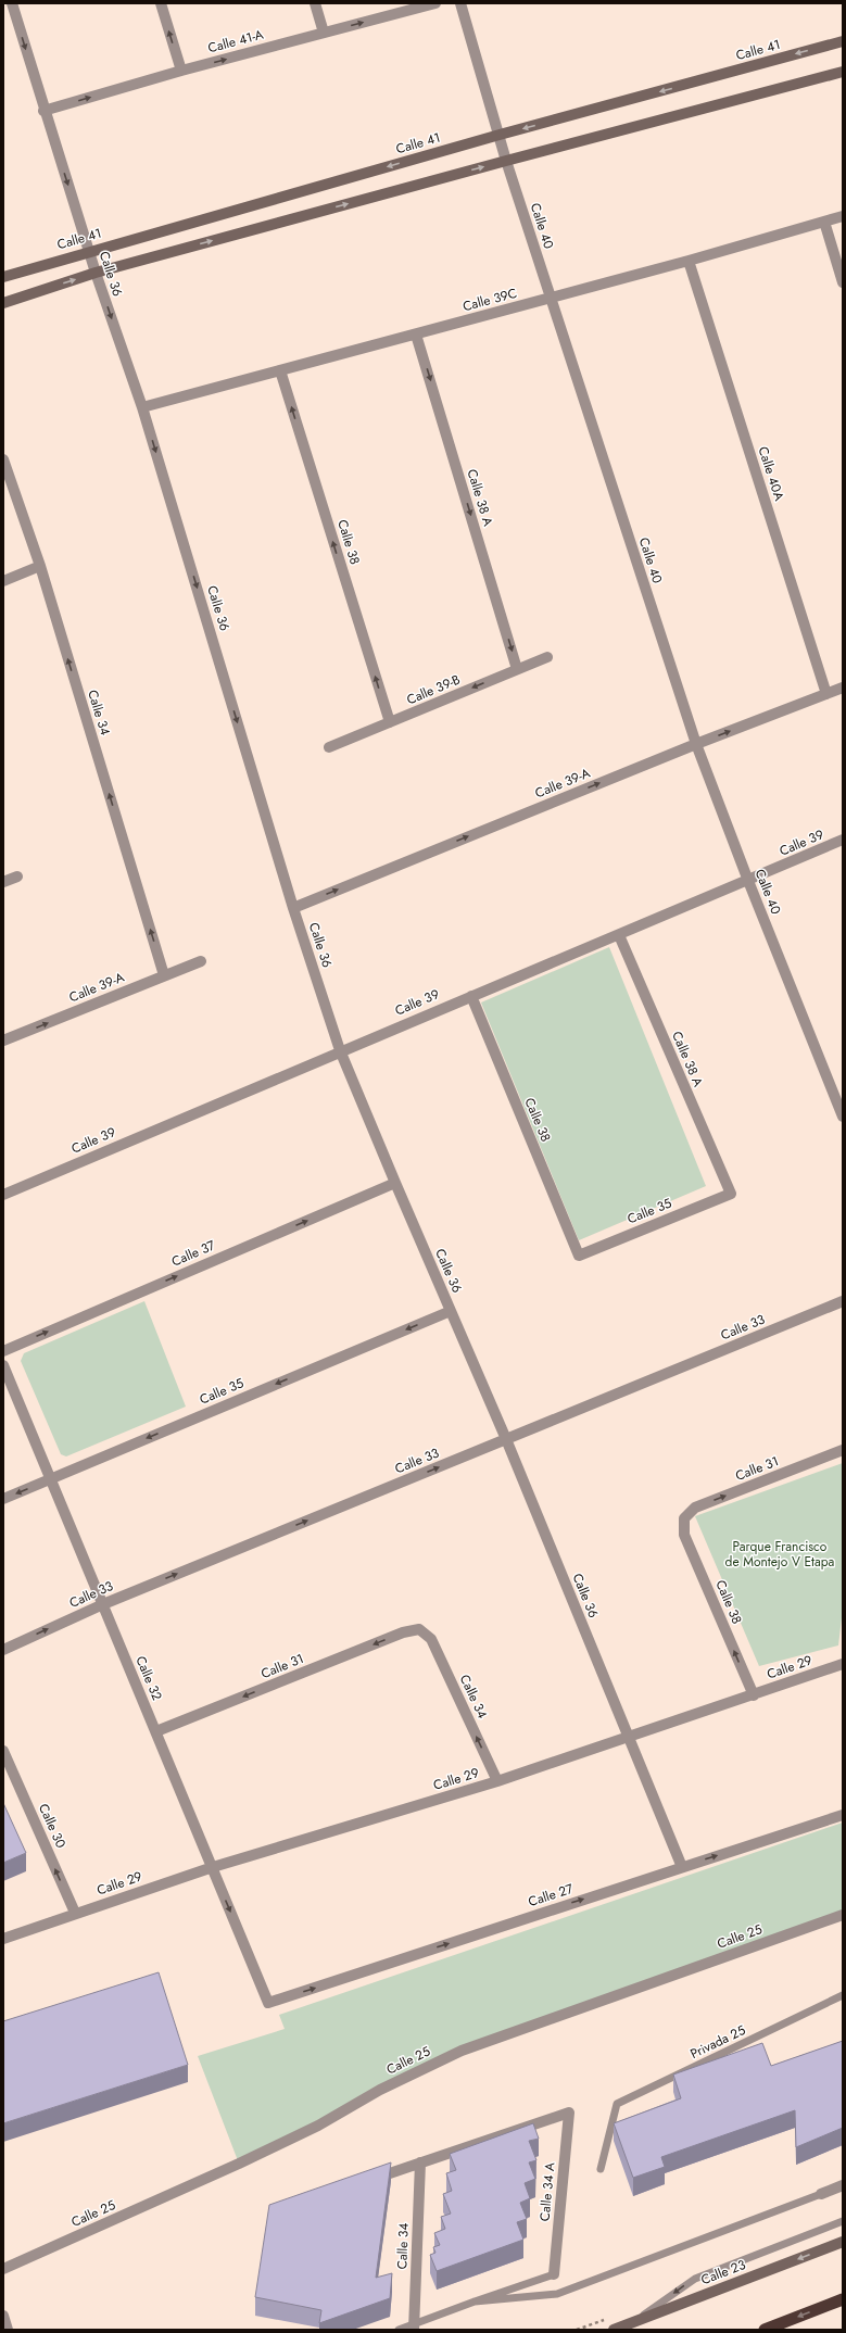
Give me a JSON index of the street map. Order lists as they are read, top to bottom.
{
  "streets": {
    "main road": ["Calle 41", "Calle 23"],
    "street": [
      "Calle 41-A",
      "Calle 40",
      "Calle 36",
      "Calle 39C",
      "Calle 40A",
      "Calle 38 A",
      "Calle 38",
      "Calle 39-B",
      "Calle 34",
      "Calle 39-A",
      "Calle 39",
      "Calle 35",
      "Calle 37",
      "Calle 33",
      "Calle 31",
      "Calle 29",
      "Calle 32",
      "Calle 30",
      "Calle 27",
      "Calle 25",
      "Calle 34 A"
    ],
    "lane": ["Privada 25"]
  },
  "crossings": [
    ["Calle 41-A", "Calle 36"],
    ["Calle 41", "Calle 40"],
    ["Calle 41", "Calle 36"],
    ["Calle 40", "Calle 39C"],
    ["Calle 40", "Calle 39-A"],
    ["Calle 40", "Calle 39"],
    ["Calle 36", "Calle 39C"],
    ["Calle 36", "Calle 39-A"],
    ["Calle 36", "Calle 39"],
    ["Calle 36", "Calle 35"],
    ["Calle 36", "Calle 37"],
    ["Calle 36", "Calle 33"],
    ["Calle 36", "Calle 29"],
    ["Calle 36", "Calle 27"],
    ["Calle 39C", "Calle 40A"],
    ["Calle 39C", "Calle 38 A"],
    ["Calle 39C", "Calle 38"],
    ["Calle 40A", "Calle 39-A"],
    ["Calle 38 A", "Calle 39-B"],
    ["Calle 38 A", "Calle 39"],
    ["Calle 38 A", "Calle 35"],
    ["Calle 38", "Calle 39-B"],
    ["Calle 38", "Calle 39"],
    ["Calle 38", "Calle 35"],
    ["Calle 38", "Calle 31"],
    ["Calle 38", "Calle 29"],
    ["Calle 34", "Calle 39-A"],
    ["Calle 34", "Calle 31"],
    ["Calle 34", "Calle 29"],
    ["Calle 34", "Calle 34 A"],
    ["Calle 35", "Calle 32"],
    ["Calle 33", "Calle 32"],
    ["Calle 31", "Calle 32"],
    ["Calle 29", "Calle 32"],
    ["Calle 29", "Calle 30"],
    ["Calle 32", "Calle 27"]
  ],
  "one_way": [
    "Calle 41-A",
    "Calle 36",
    "Calle 38 A",
    "Calle 38",
    "Calle 39-B",
    "Calle 34",
    "Calle 39-A",
    "Calle 35",
    "Calle 37",
    "Calle 33",
    "Calle 30",
    "Calle 27",
    "Calle 23"
  ],
  "parks": ["Parque Francisco de Montejo V Etapa"]
}
